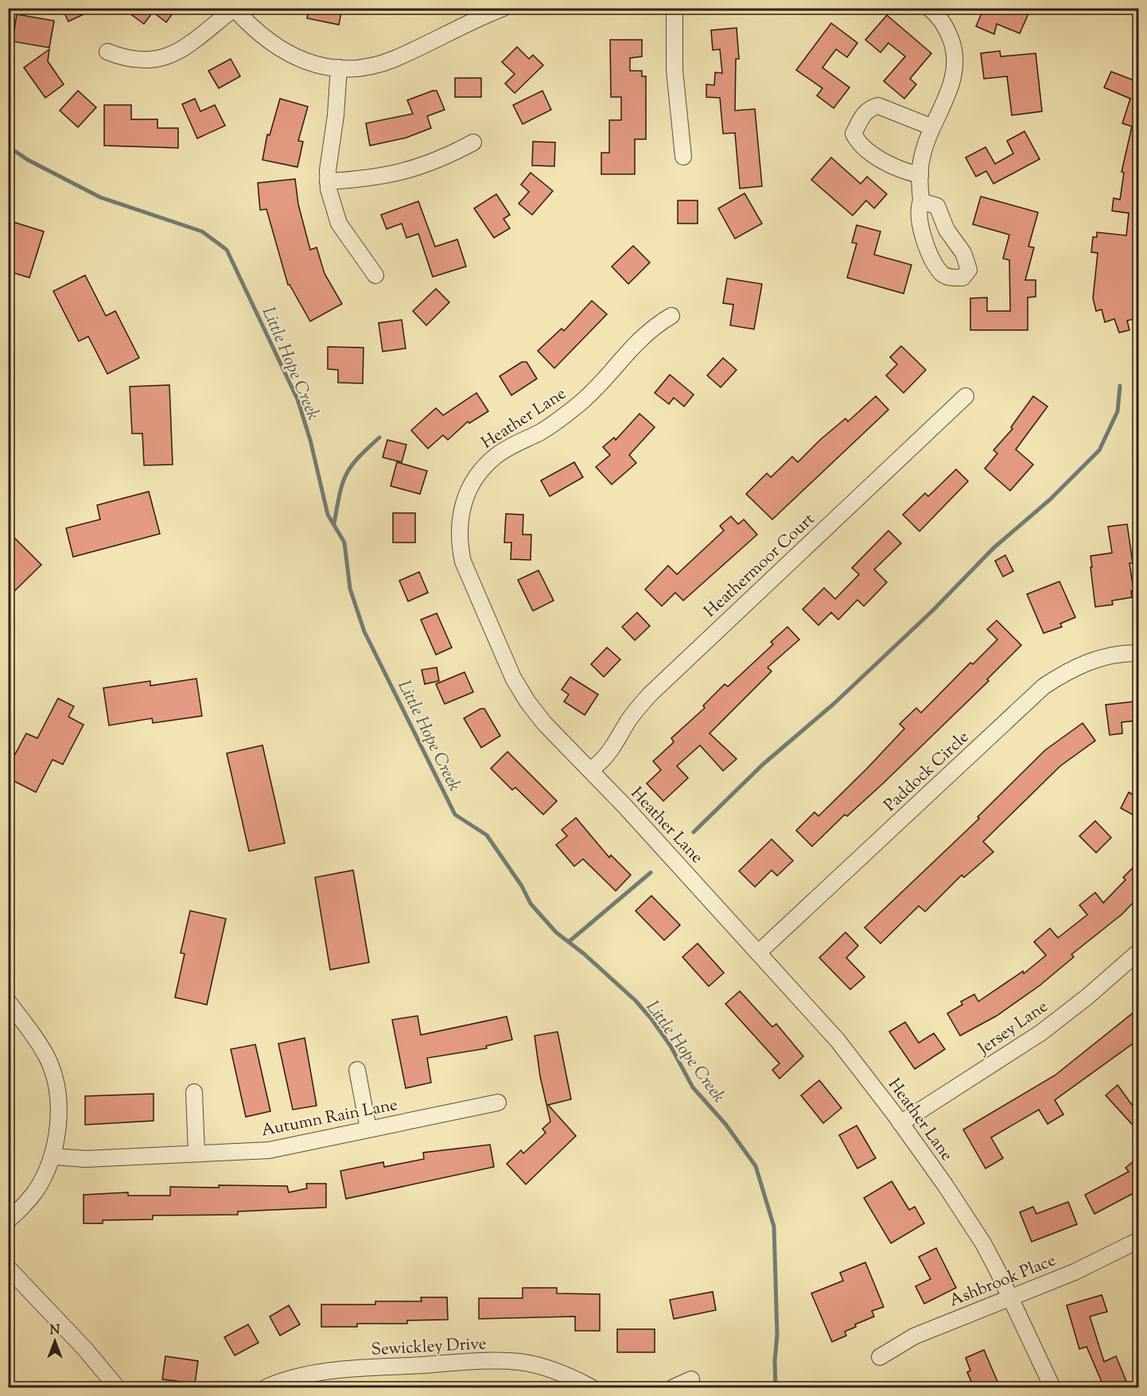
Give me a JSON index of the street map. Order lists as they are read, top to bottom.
{
  "streets": {
    "street": [
      "Heather Lane",
      "Heathermoor Court",
      "Paddock Circle",
      "Jersey Lane",
      "Autumn Rain Lane",
      "Ashbrook Place",
      "Sewickley Drive"
    ]
  },
  "crossings": [
    ["Heather Lane", "Heathermoor Court"],
    ["Heather Lane", "Paddock Circle"],
    ["Heather Lane", "Jersey Lane"],
    ["Heather Lane", "Ashbrook Place"]
  ],
  "water": ["Little Hope Creek"],
  "north": "top"
}
